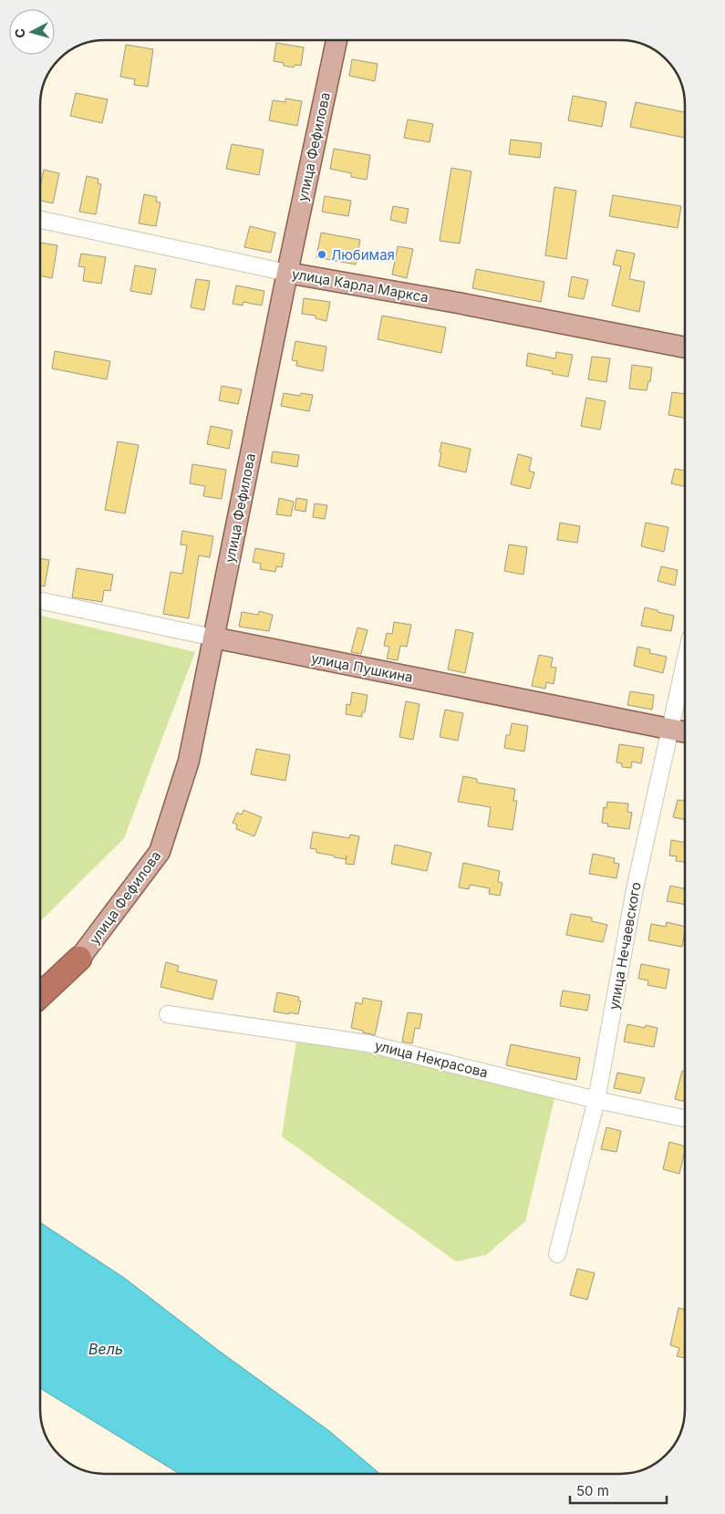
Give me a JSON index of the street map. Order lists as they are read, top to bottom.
{
  "streets": {
    "main road": ["улица Фефилова", "улица Карла Маркса", "улица Пушкина"],
    "street": ["улица Нечаевского", "улица Некрасова"]
  },
  "crossings": [
    ["улица Фефилова", "улица Карла Маркса"],
    ["улица Фефилова", "улица Пушкина"],
    ["улица Пушкина", "улица Нечаевского"],
    ["улица Нечаевского", "улица Некрасова"]
  ],
  "water": ["Вель"],
  "places": ["Любимая"],
  "scale_bar": "50 m",
  "north": "left"
}
